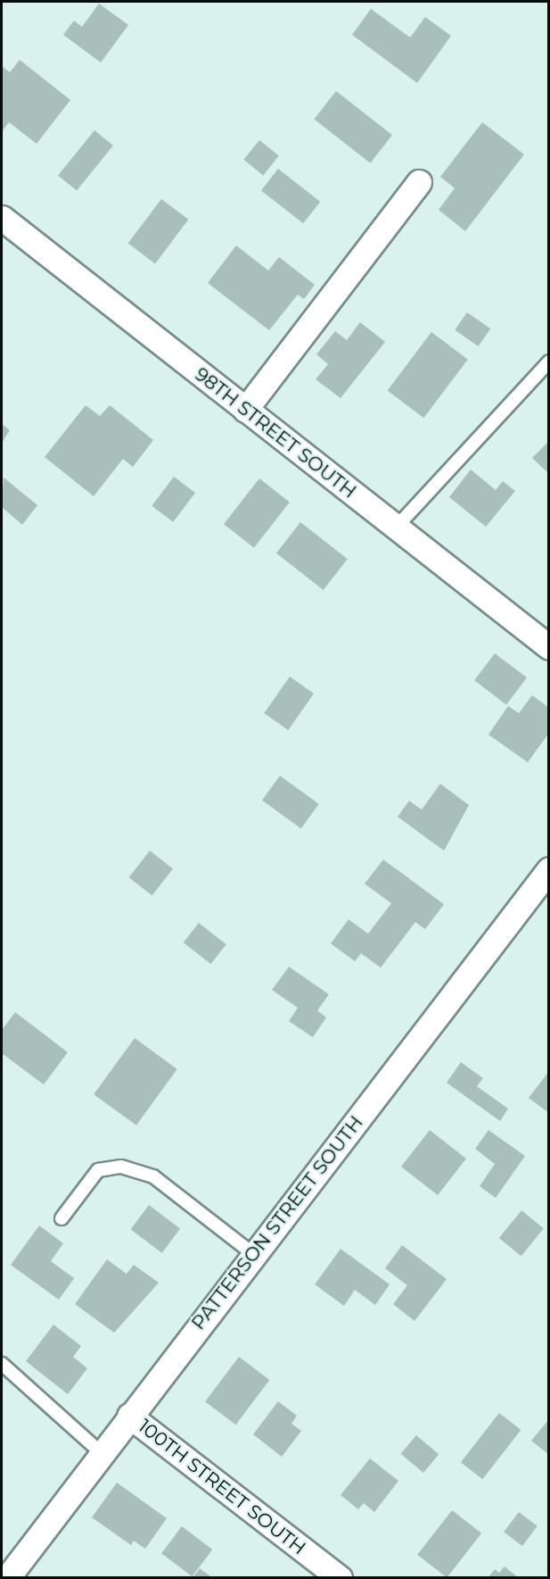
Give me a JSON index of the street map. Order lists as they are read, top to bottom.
{
  "streets": {
    "street": ["98TH STREET SOUTH", "PATTERSON STREET SOUTH", "100TH STREET SOUTH"]
  },
  "crossings": [
    ["PATTERSON STREET SOUTH", "100TH STREET SOUTH"]
  ]
}
